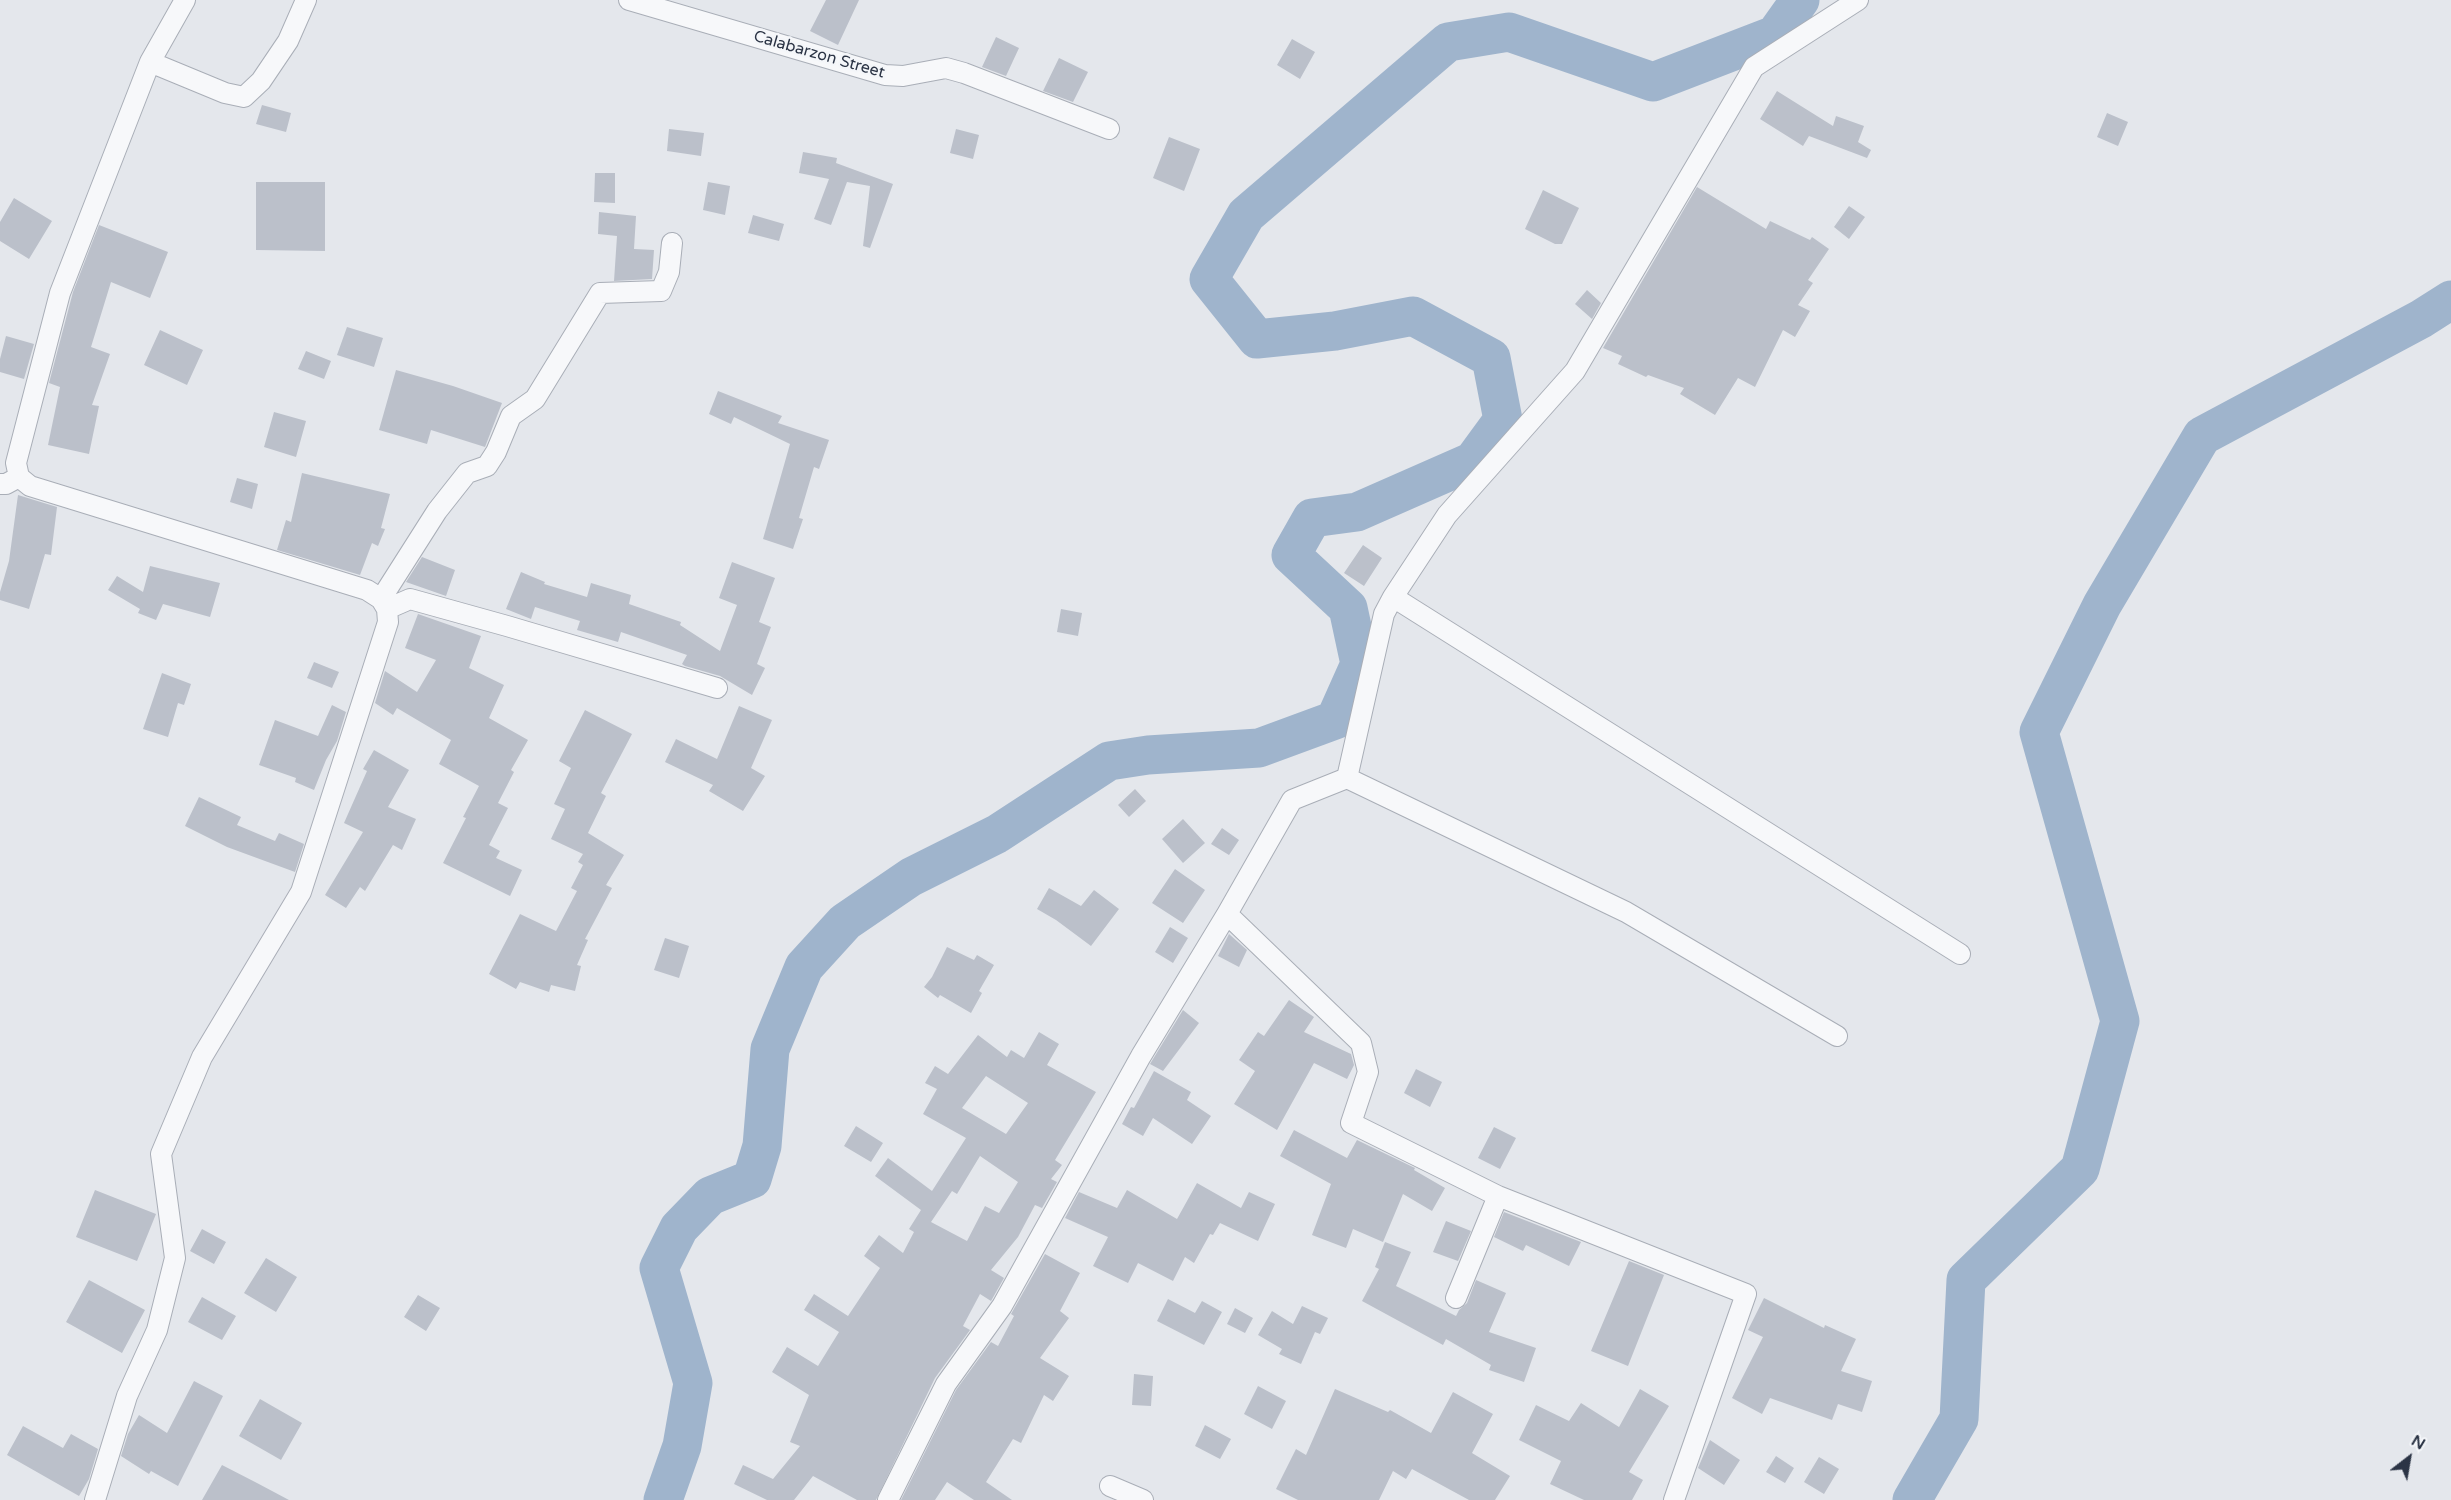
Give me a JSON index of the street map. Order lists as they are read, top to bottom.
{
  "streets": {
    "street": ["Calabarzon Street"]
  },
  "north": "top right"
}
